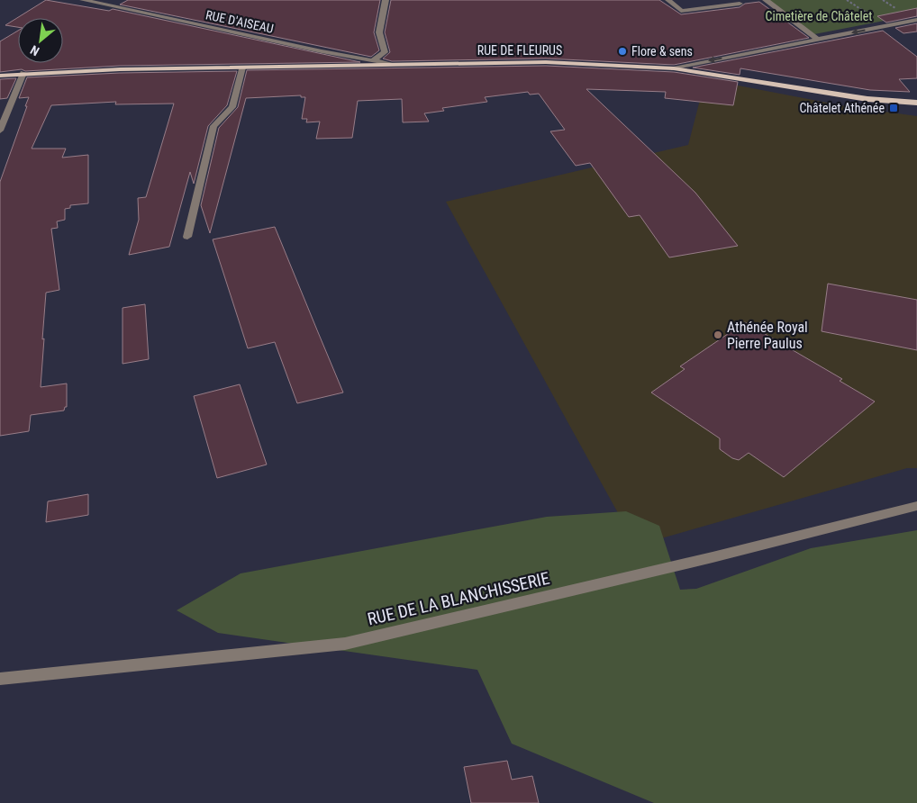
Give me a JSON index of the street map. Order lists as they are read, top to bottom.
{
  "streets": {
    "main road": ["RUE DE FLEURUS"],
    "street": ["RUE D'AISEAU", "RUE DE LA BLANCHISSERIE"]
  },
  "crossings": [
    ["RUE D'AISEAU", "RUE DE FLEURUS"]
  ],
  "parks": ["Cimetière de Châtelet"],
  "places": {
    "other": ["Flore & sens", "Athénée Royal Pierre Paulus"],
    "transit": ["Châtelet Athénée"]
  },
  "north": "bottom left"
}
